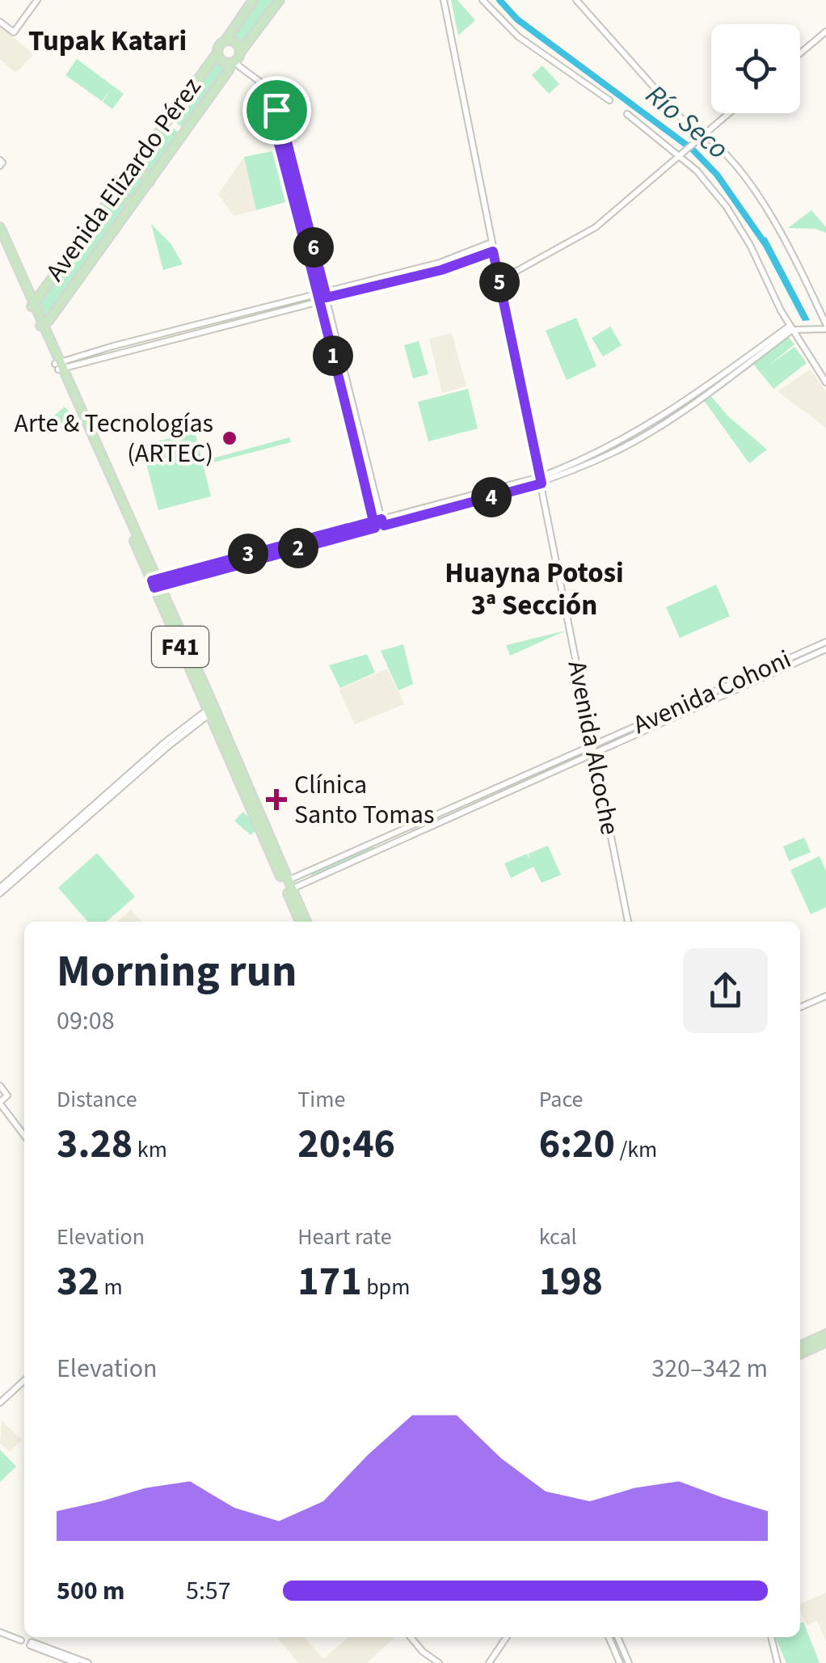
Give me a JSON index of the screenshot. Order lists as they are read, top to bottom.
{
  "streets": {
    "main road": ["Avenida Elizardo Pérez", "F41"],
    "street": ["Avenida Cohoni", "Avenida Alcoche"]
  },
  "crossings": [
    ["Avenida Elizardo Pérez", "F41"],
    ["F41", "Avenida Cohoni"],
    ["Avenida Cohoni", "Avenida Alcoche"]
  ],
  "districts": ["Tupak Katari", "Huayna Potosi 3ª Sección"],
  "water": ["Río Seco"],
  "places": {
    "other": ["Arte & Tecnologías (ARTEC)"],
    "health": ["Clínica Santo Tomas"]
  },
  "page": {
    "pins": [
      "6",
      "5",
      "1",
      "4",
      "2",
      "3"
    ],
    "heading": ["Morning run", "09:08"],
    "stats": [
      ["Distance", "3.28 km"],
      ["Time", "20:46"],
      ["Pace", "6:20 /km"],
      ["Elevation", "32 m"],
      ["Heart rate", "171 bpm"],
      ["kcal", "198"]
    ],
    "chart": ["Elevation", "320–342 m"],
    "list": [
      {
        "name": "500 m",
        "note": "5:57"
      }
    ]
  }
}
